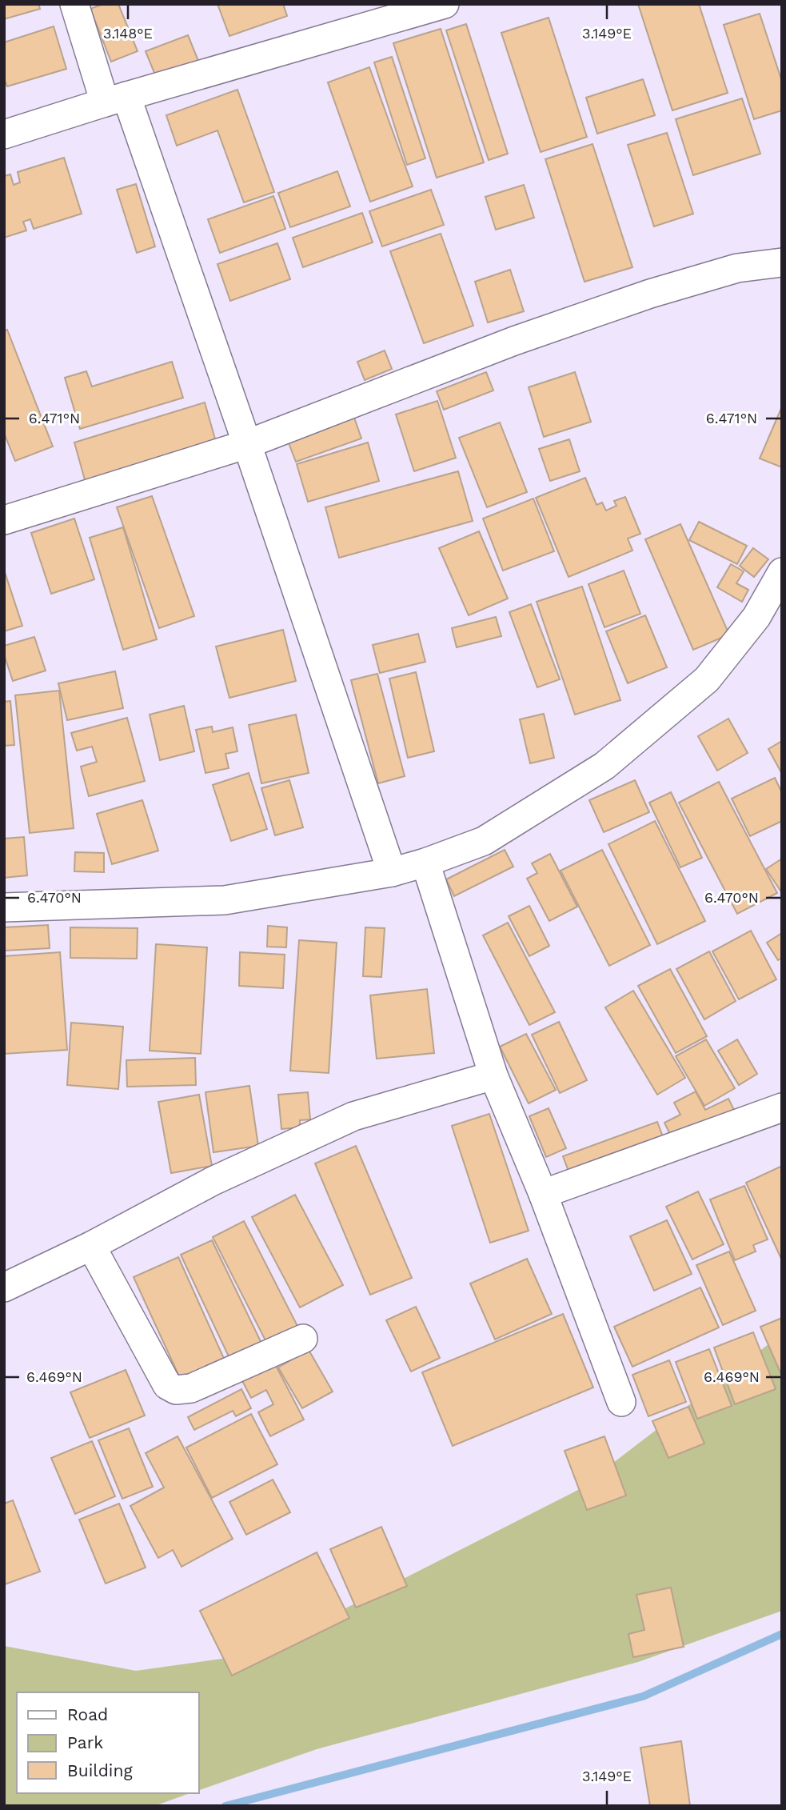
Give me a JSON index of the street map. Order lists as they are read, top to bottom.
{
  "legend": ["Road", "Park", "Building"],
  "coordinates": [
    "3.148°E",
    "3.149°E",
    "6.471°N",
    "6.470°N",
    "6.469°N"
  ]
}
